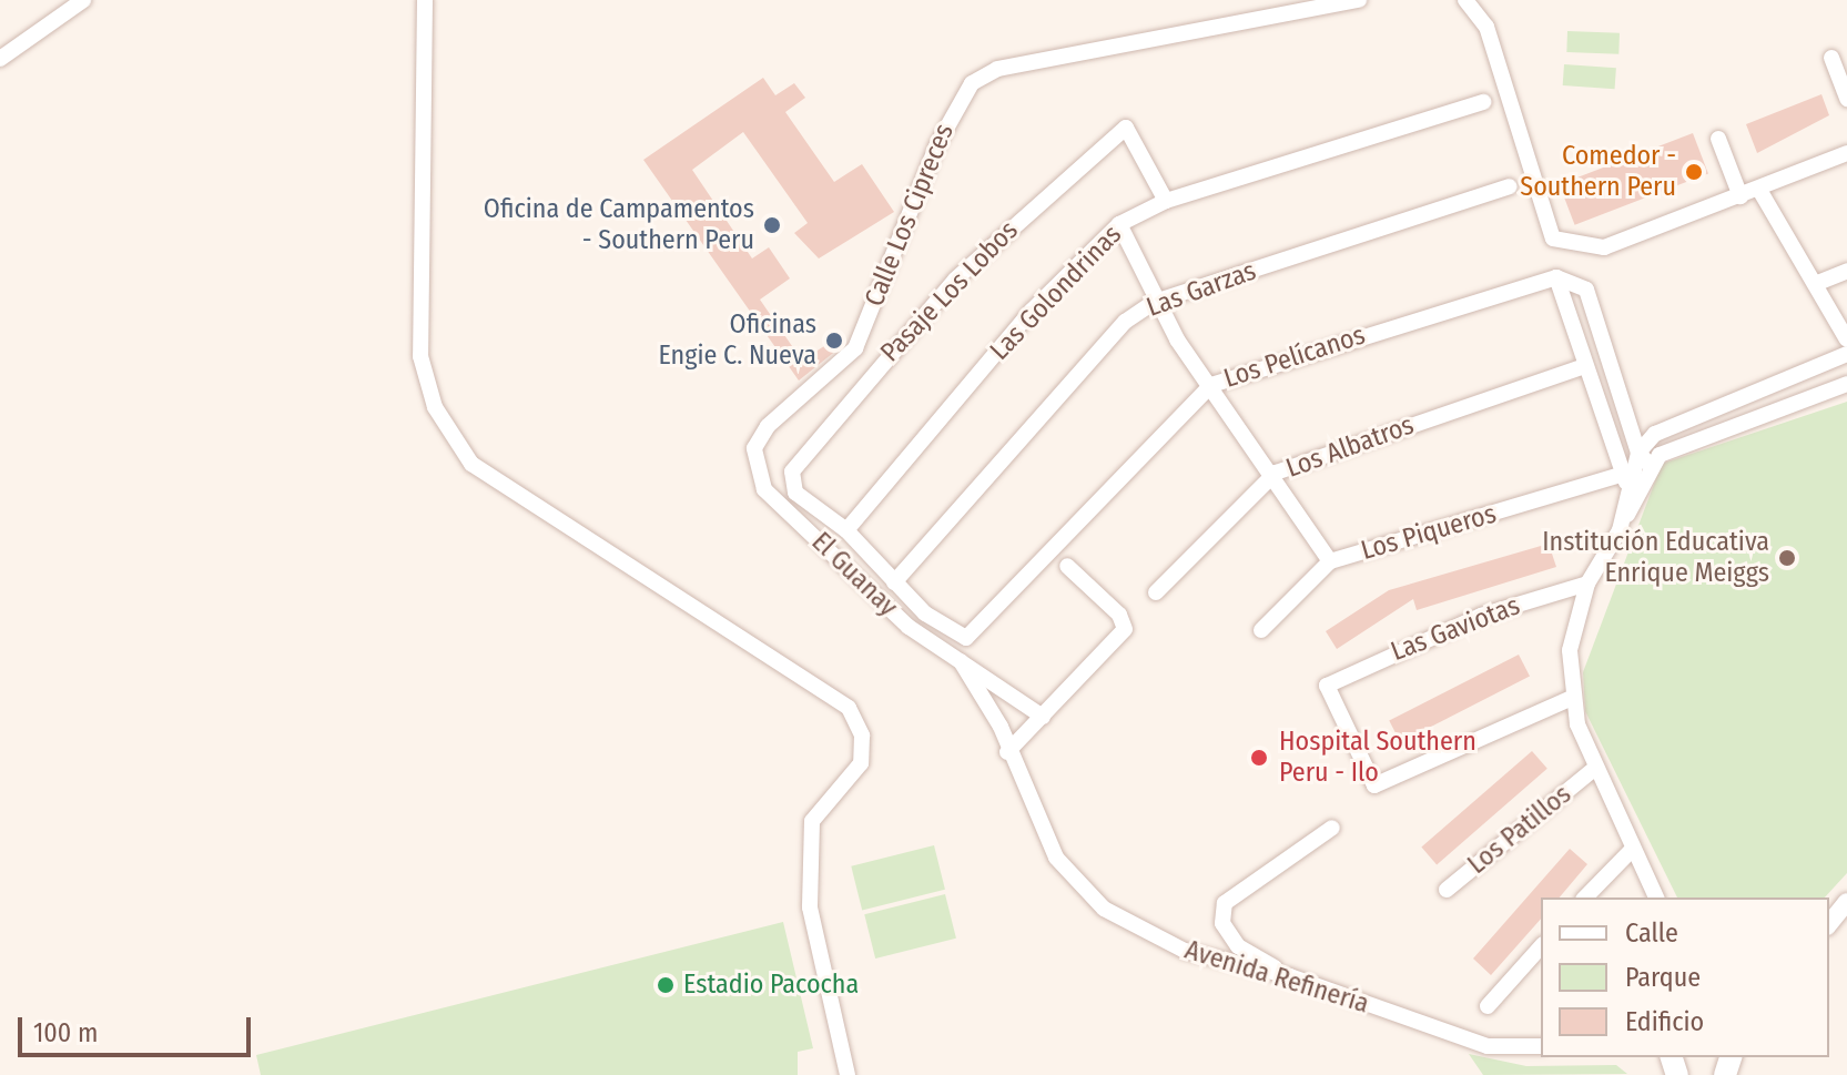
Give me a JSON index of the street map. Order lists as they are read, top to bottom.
{
  "streets": {
    "street": [
      "Calle Los Cipreces",
      "Las Garzas",
      "Pasaje Los Lobos",
      "Las Golondrinas",
      "Los Pelícanos",
      "Los Albatros",
      "Los Piqueros",
      "El Guanay",
      "Las Gaviotas",
      "Los Patillos",
      "Avenida Refinería"
    ]
  },
  "crossings": [
    ["Calle Los Cipreces", "El Guanay"],
    ["Las Garzas", "Los Pelícanos"],
    ["Pasaje Los Lobos", "Las Golondrinas"],
    ["Pasaje Los Lobos", "Los Pelícanos"],
    ["Las Golondrinas", "Los Pelícanos"],
    ["El Guanay", "Avenida Refinería"]
  ],
  "places": [
    "Comedor - Southern Peru",
    "Oficina de Campamentos - Southern Peru",
    "Oficinas Engie C. Nueva",
    "Institución Educativa Enrique Meiggs",
    "Hospital Southern Peru - Ilo",
    "Estadio Pacocha"
  ],
  "legend": ["Calle", "Parque", "Edificio"],
  "scale_bar": "100 m"
}
